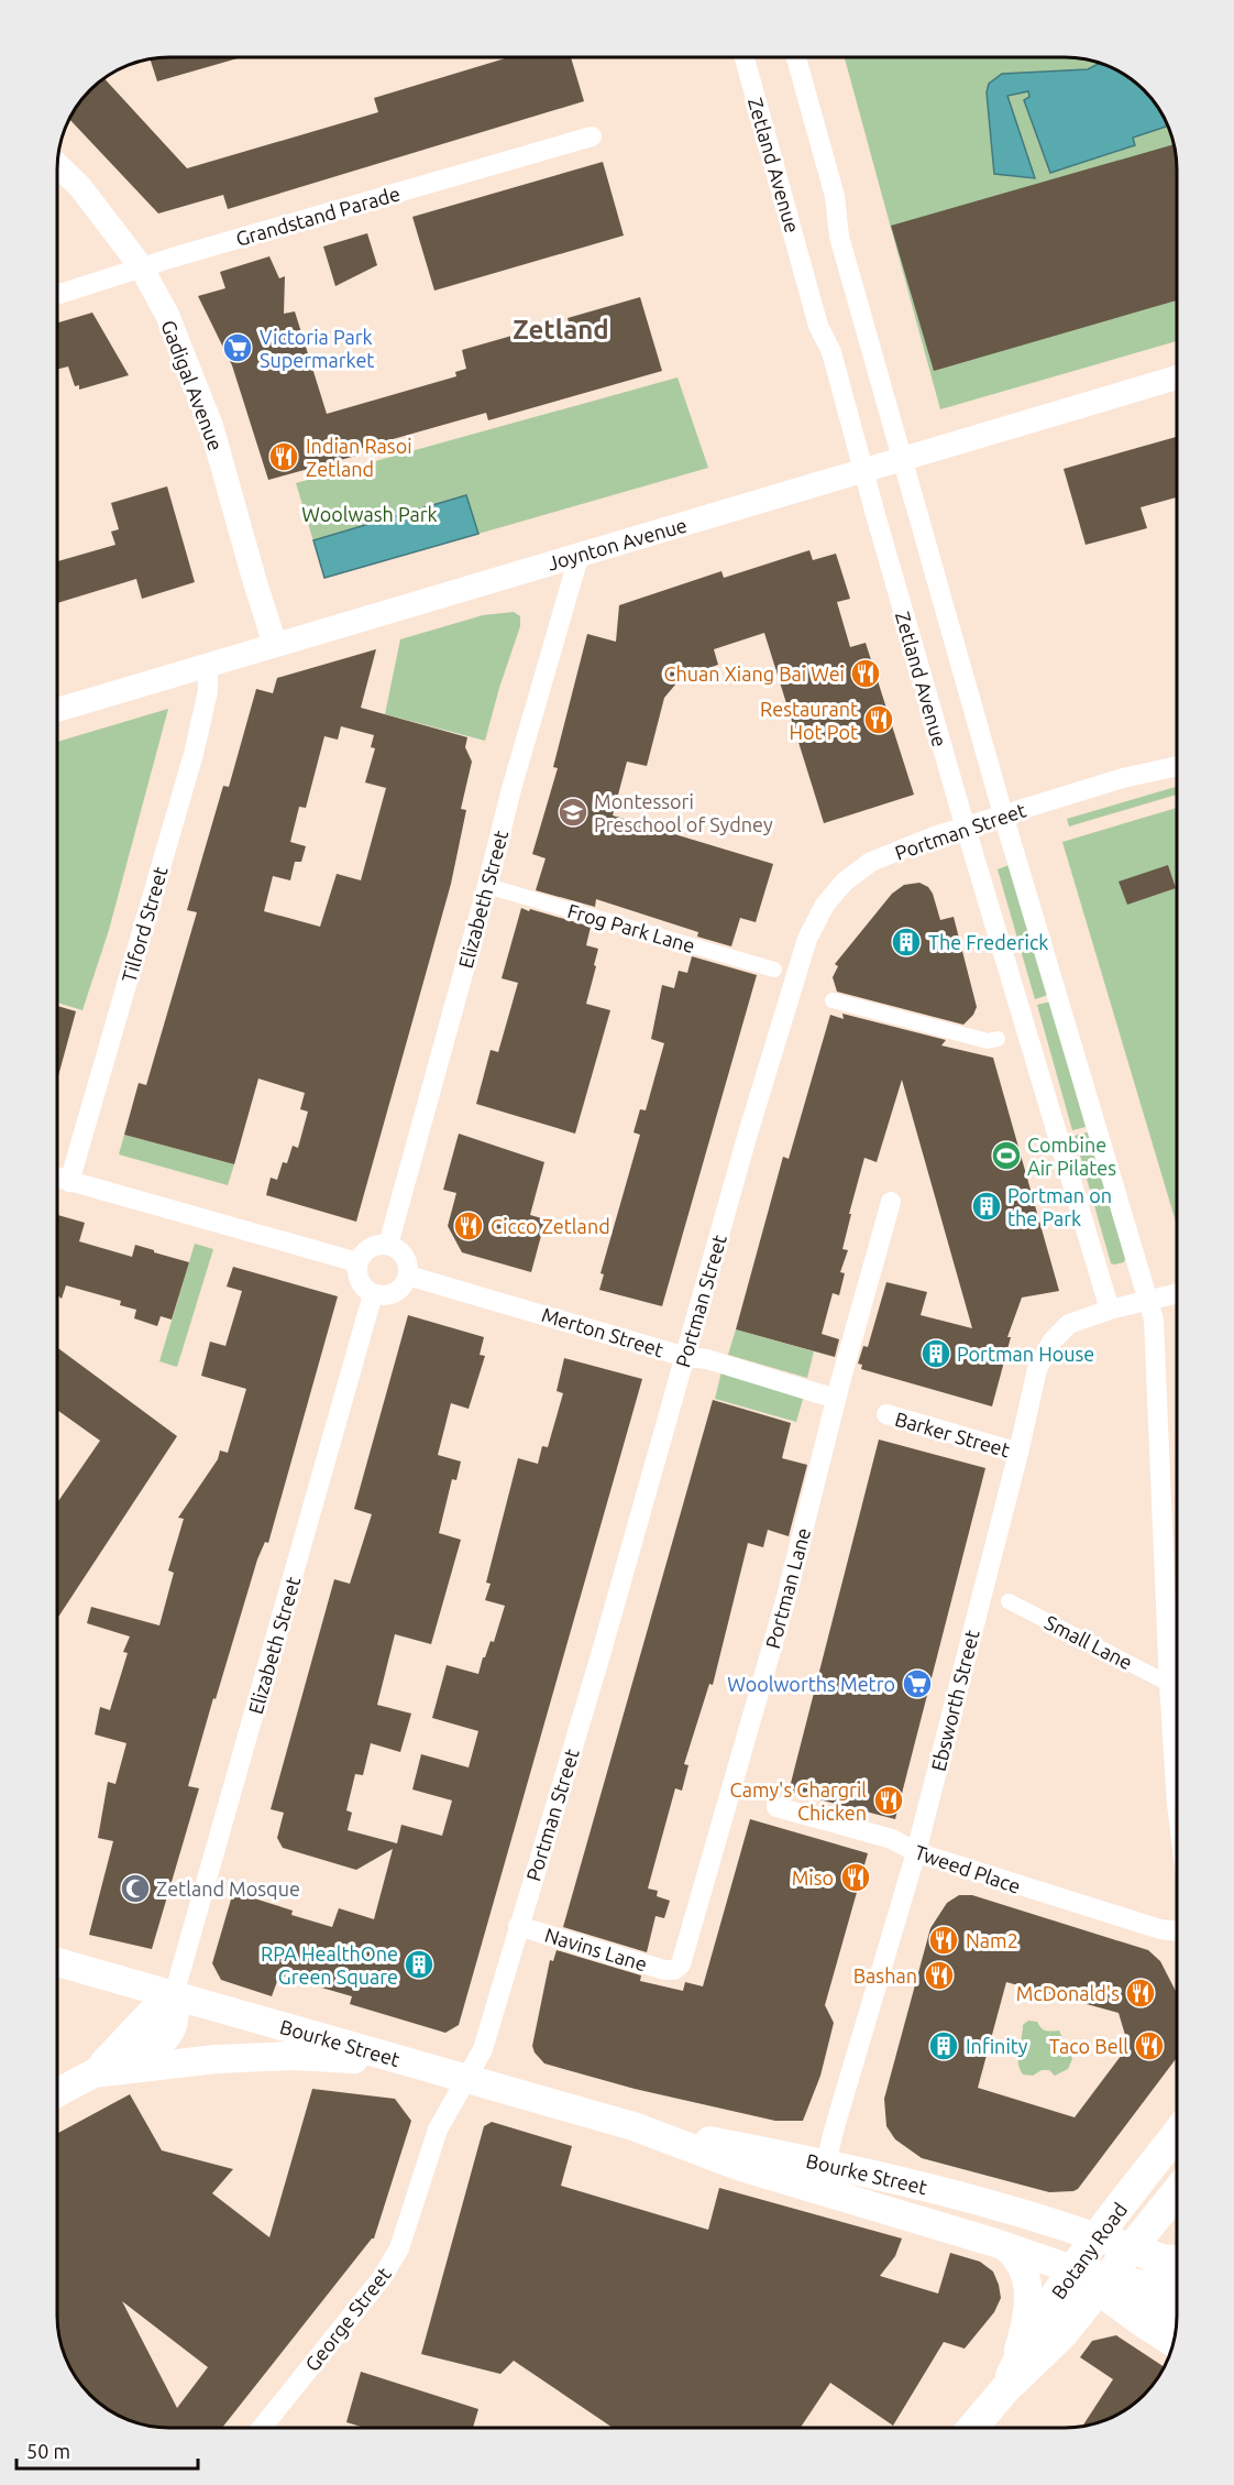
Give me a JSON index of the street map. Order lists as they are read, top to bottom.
{
  "streets": {
    "main road": ["Bourke Street", "Botany Road"],
    "street": [
      "Zetland Avenue",
      "Grandstand Parade",
      "Gadigal Avenue",
      "Joynton Avenue",
      "Portman Street",
      "Elizabeth Street",
      "Tilford Street",
      "Frog Park Lane",
      "Merton Street",
      "Barker Street",
      "Portman Lane",
      "Small Lane",
      "Ebsworth Street",
      "Tweed Place",
      "Navins Lane",
      "George Street"
    ]
  },
  "crossings": [
    ["Zetland Avenue", "Joynton Avenue"],
    ["Zetland Avenue", "Portman Street"],
    ["Zetland Avenue", "Ebsworth Street"],
    ["Grandstand Parade", "Gadigal Avenue"],
    ["Gadigal Avenue", "Joynton Avenue"],
    ["Joynton Avenue", "Elizabeth Street"],
    ["Joynton Avenue", "Tilford Street"],
    ["Portman Street", "Merton Street"],
    ["Portman Street", "Navins Lane"],
    ["Portman Street", "Bourke Street"],
    ["Portman Street", "George Street"],
    ["Elizabeth Street", "Frog Park Lane"],
    ["Elizabeth Street", "Merton Street"],
    ["Elizabeth Street", "Bourke Street"],
    ["Merton Street", "Portman Lane"],
    ["Barker Street", "Ebsworth Street"],
    ["Portman Lane", "Navins Lane"],
    ["Ebsworth Street", "Tweed Place"],
    ["Ebsworth Street", "Bourke Street"],
    ["Bourke Street", "Botany Road"],
    ["Bourke Street", "George Street"]
  ],
  "districts": ["Zetland"],
  "parks": ["Woolwash Park"],
  "places": {
    "supermarket": ["Victoria Park Supermarket", "Woolworths Metro"],
    "restaurant": [
      "Indian Rasoi Zetland",
      "Chuan Xiang Bai Wei",
      "Restaurant Hot Pot",
      "Cicco Zetland",
      "Camy's Chargril Chicken",
      "Miso",
      "Nam2",
      "Bashan",
      "McDonald's",
      "Taco Bell"
    ],
    "school or university": ["Montessori Preschool of Sydney"],
    "building": [
      "The Frederick",
      "Portman on the Park",
      "Portman House",
      "RPA HealthOne Green Square",
      "Infinity"
    ],
    "sports": ["Combine Air Pilates"],
    "mosque": ["Zetland Mosque"]
  },
  "scale_bar": "50 m"
}
